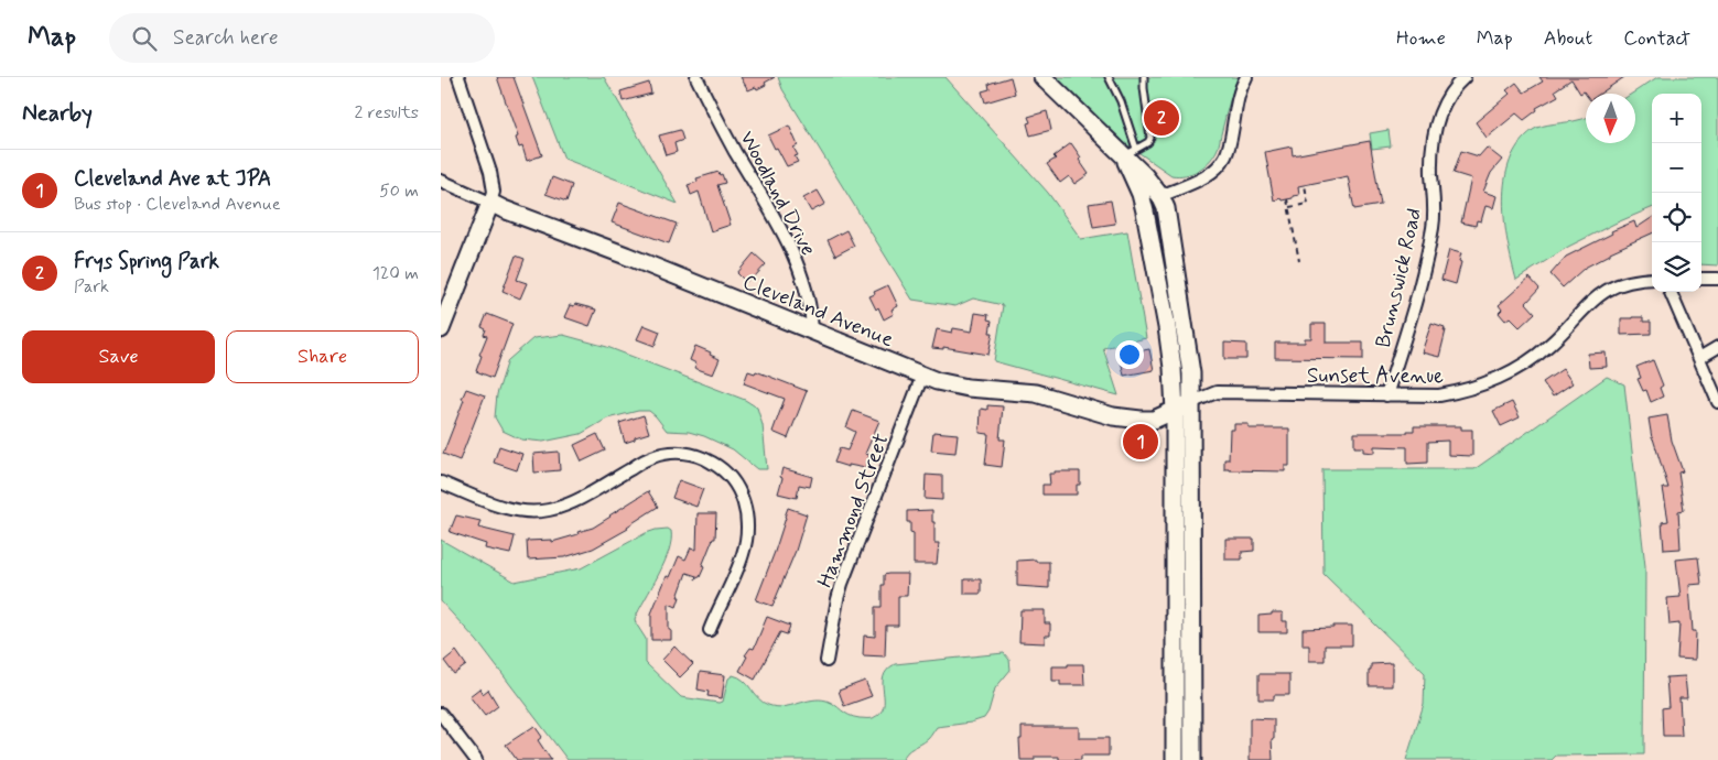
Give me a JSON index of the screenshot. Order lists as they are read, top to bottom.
{
  "streets": {
    "street": [
      "Woodland Drive",
      "Brunswick Road",
      "Cleveland Avenue",
      "Sunset Avenue",
      "Hammond Street"
    ]
  },
  "crossings": [
    ["Woodland Drive", "Cleveland Avenue"],
    ["Brunswick Road", "Sunset Avenue"],
    ["Cleveland Avenue", "Sunset Avenue"],
    ["Cleveland Avenue", "Hammond Street"]
  ],
  "north": "bottom",
  "page": {
    "header": "Map",
    "search": "Search here",
    "nav": [
      "Home",
      "Map",
      "About",
      "Contact"
    ],
    "heading": ["Nearby", "2 results"],
    "map_buttons": ["+", "−"],
    "pins": ["2", "1"],
    "list": [
      {
        "mark": "1",
        "name": "Cleveland Ave at JPA",
        "note": "Bus stop · Cleveland Avenue",
        "value": "50 m"
      },
      {
        "mark": "2",
        "name": "Frys Spring Park",
        "note": "Park",
        "value": "120 m"
      }
    ],
    "buttons": ["Save", "Share"]
  }
}
